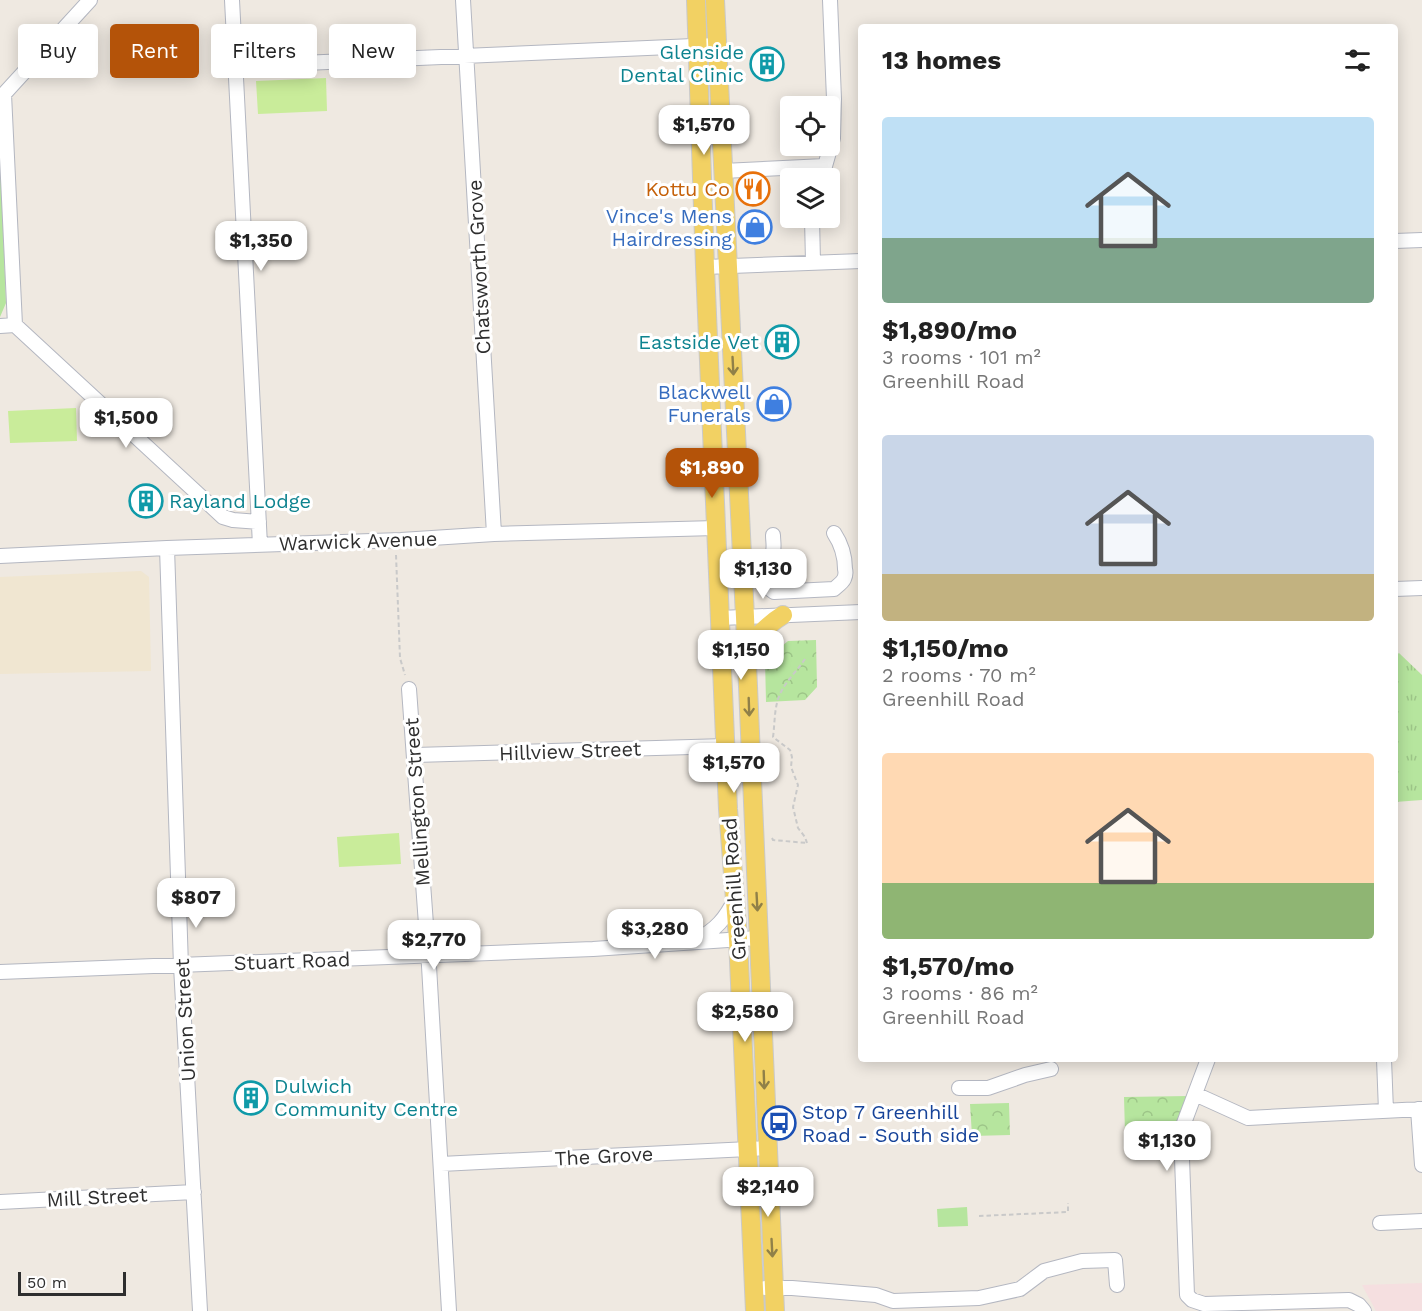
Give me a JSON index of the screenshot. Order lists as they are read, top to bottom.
{
  "streets": {
    "main road": ["Greenhill Road"],
    "street": [
      "Chatsworth Grove",
      "Warwick Avenue",
      "Hillview Street",
      "Mellington Street",
      "Stuart Road",
      "Union Street",
      "The Grove",
      "Mill Street"
    ]
  },
  "crossings": [
    ["Chatsworth Grove", "Warwick Avenue"],
    ["Warwick Avenue", "Greenhill Road"],
    ["Warwick Avenue", "Union Street"],
    ["Hillview Street", "Mellington Street"],
    ["Hillview Street", "Greenhill Road"],
    ["Mellington Street", "Stuart Road"],
    ["Mellington Street", "The Grove"],
    ["Greenhill Road", "Stuart Road"],
    ["Greenhill Road", "The Grove"],
    ["Stuart Road", "Union Street"],
    ["Union Street", "Mill Street"]
  ],
  "places": {
    "building": [
      "Glenside Dental Clinic",
      "Eastside Vet",
      "Rayland Lodge",
      "Dulwich Community Centre"
    ],
    "restaurant": ["Kottu Co"],
    "shop": ["Vince's Mens Hairdressing", "Blackwell Funerals"],
    "bus stop": ["Stop 7 Greenhill Road - South side"]
  },
  "scale_bar": "50 m",
  "page": {
    "chip": [
      "Buy",
      "Rent",
      "Filters",
      "New"
    ],
    "heading": "13 homes",
    "list": [
      {
        "name": "$1,890/mo",
        "note": "3 rooms · 101 m² · Greenhill Road"
      },
      {
        "name": "$1,150/mo",
        "note": "2 rooms · 70 m² · Greenhill Road"
      },
      {
        "name": "$1,570/mo",
        "note": "3 rooms · 86 m² · Greenhill Road"
      }
    ],
    "price": [
      "$1,570",
      "$1,350",
      "$1,500",
      "$1,890",
      "$1,130",
      "$1,150",
      "$1,570",
      "$807",
      "$3,280",
      "$2,770",
      "$2,580",
      "$1,130",
      "$2,140"
    ],
    "scale": "50 m"
  }
}
